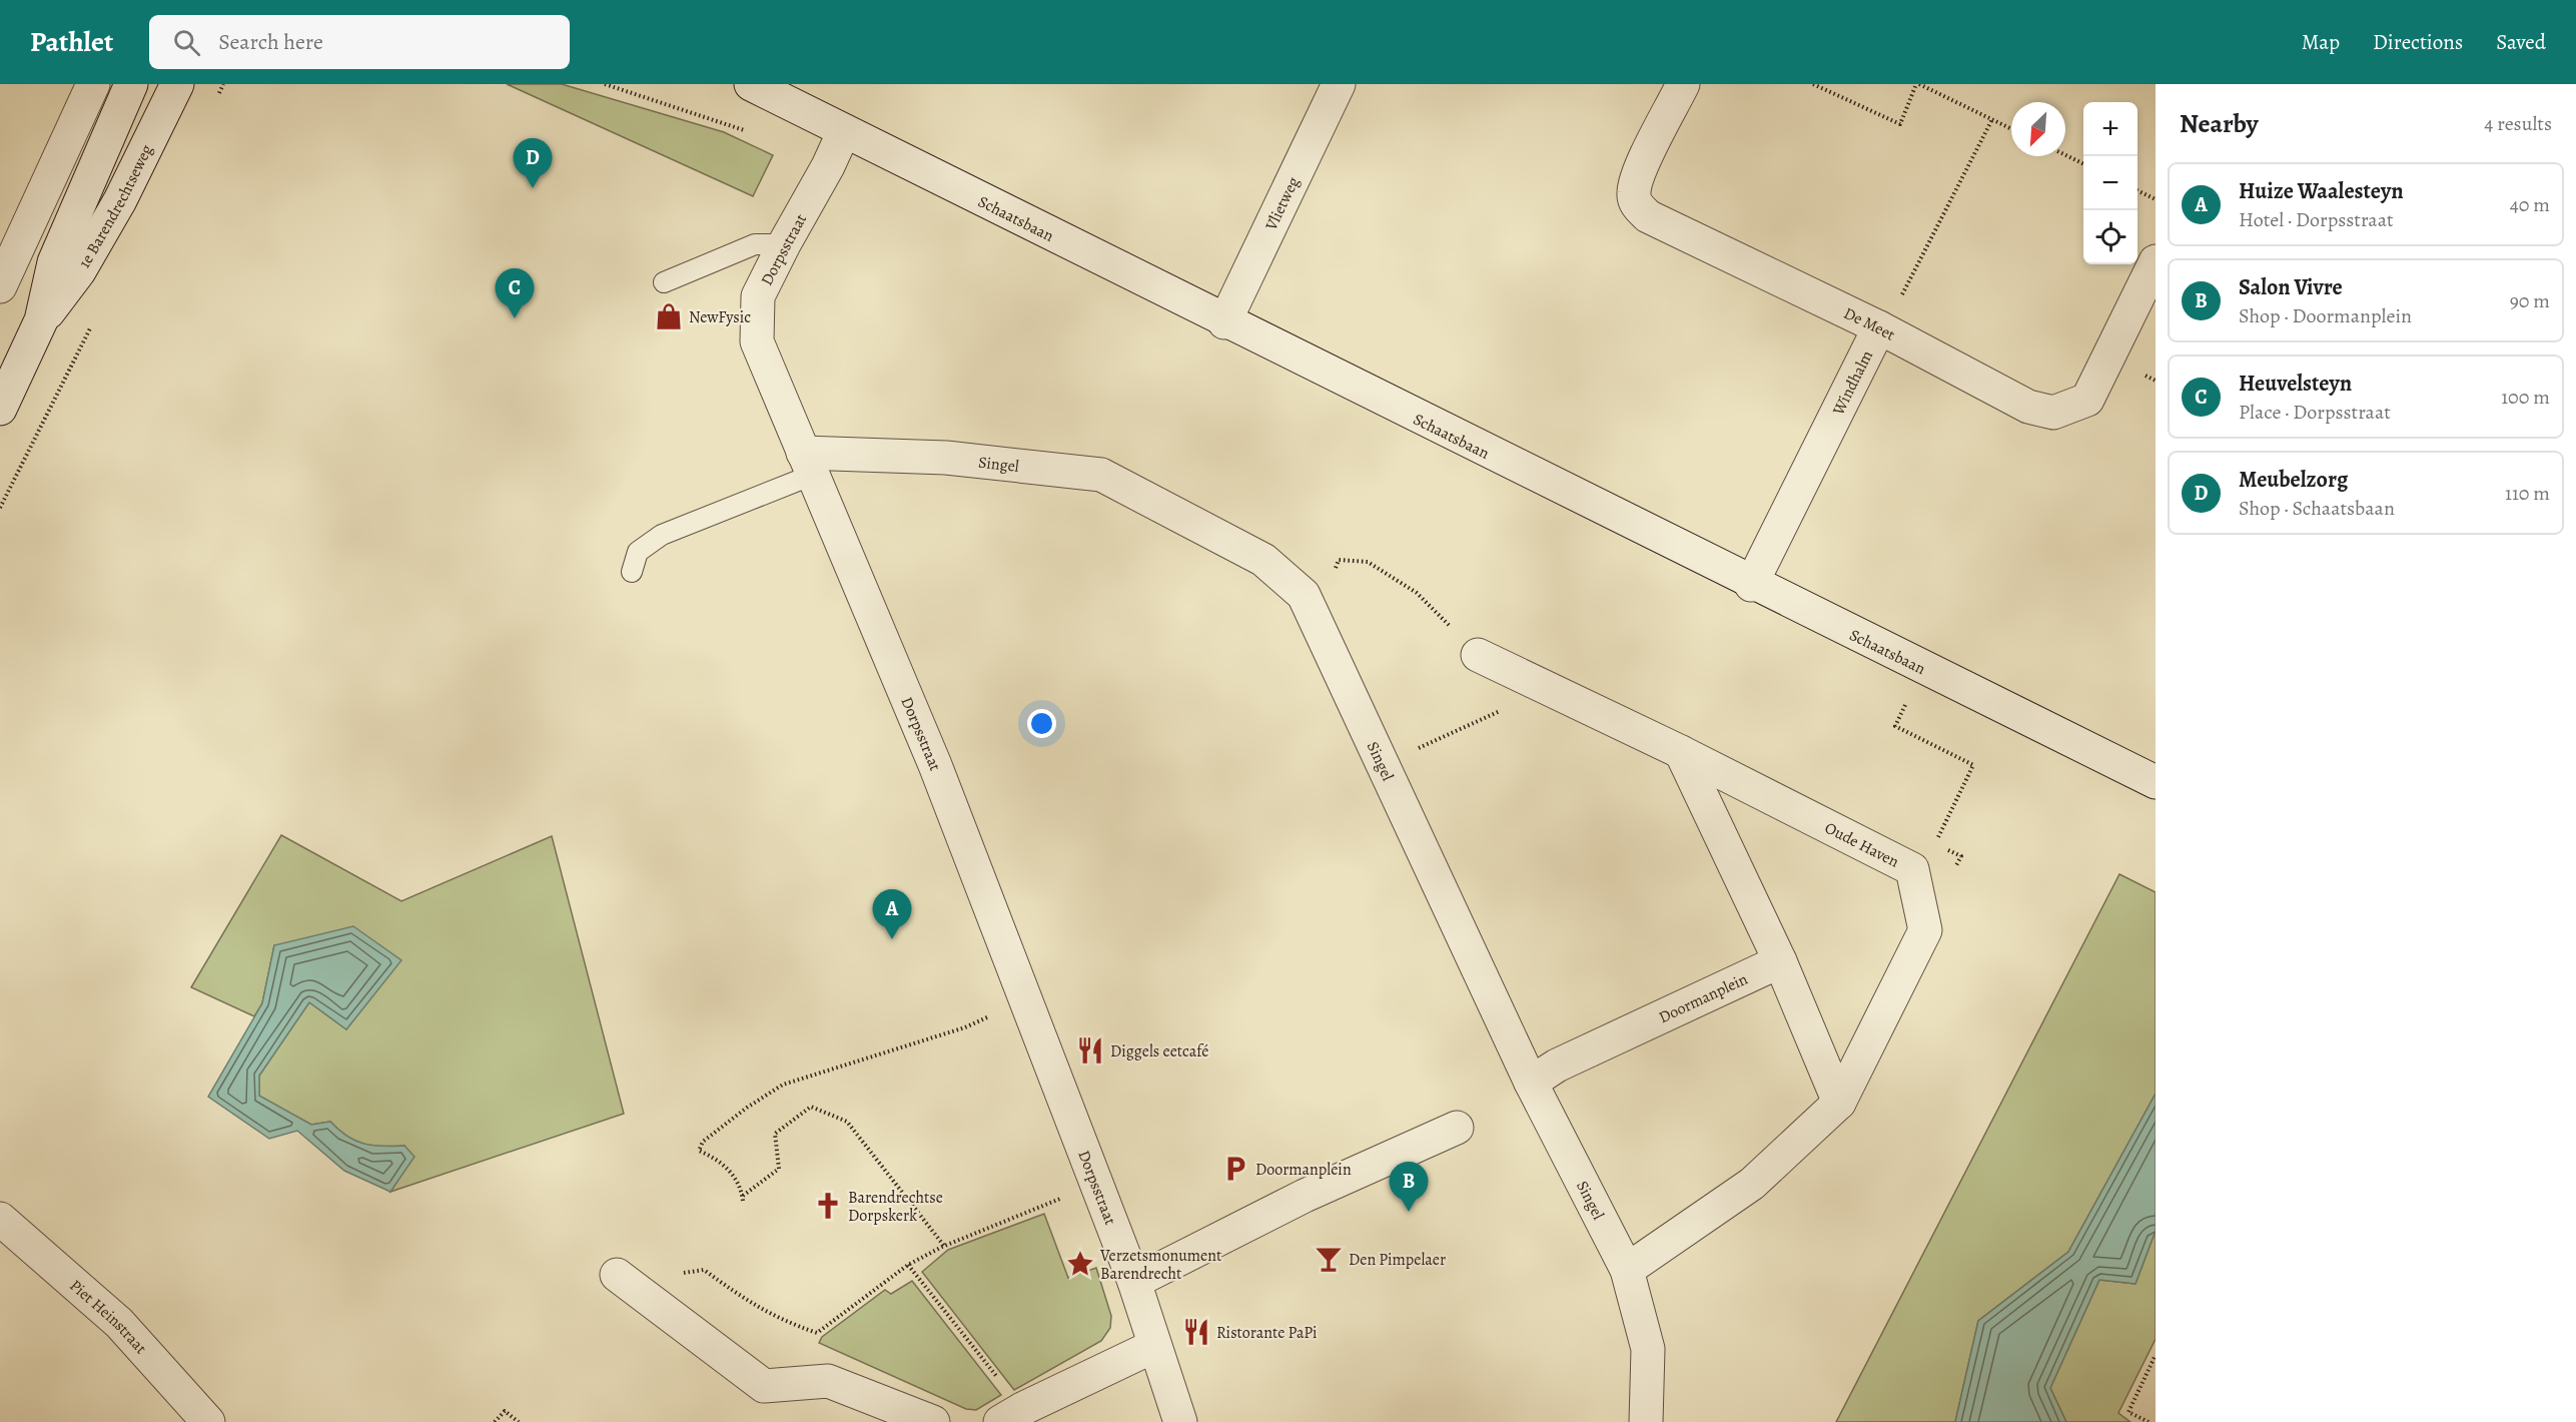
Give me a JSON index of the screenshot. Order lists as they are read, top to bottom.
{
  "streets": {
    "street": [
      "Vlietweg",
      "1e Barendrechtseweg",
      "Schaatsbaan",
      "Dorpsstraat",
      "De Meet",
      "Windhalm",
      "Singel",
      "Oude Haven",
      "Doormanplein",
      "Piet Heinstraat"
    ]
  },
  "crossings": [
    ["Vlietweg", "Schaatsbaan"],
    ["Schaatsbaan", "Dorpsstraat"],
    ["Schaatsbaan", "Windhalm"],
    ["Dorpsstraat", "Singel"],
    ["De Meet", "Windhalm"],
    ["Singel", "Oude Haven"],
    ["Singel", "Doormanplein"]
  ],
  "places": {
    "shop": ["NewFysic"],
    "restaurant": ["Diggels eetcafé", "Ristorante PaPi"],
    "parking": ["Doormanplein"],
    "church": ["Barendrechtse Dorpskerk"],
    "bar": ["Den Pimpelaer"],
    "place": ["Verzetsmonument Barendrecht"]
  },
  "north": "bottom left",
  "page": {
    "header": "Pathlet",
    "search": "Search here",
    "nav": ["Map", "Directions", "Saved"],
    "heading": ["Nearby", "4 results"],
    "map_buttons": ["+", "−"],
    "pins": [
      "D",
      "C",
      "A",
      "B"
    ],
    "list": [
      {
        "mark": "A",
        "name": "Huize Waalesteyn",
        "note": "Hotel · Dorpsstraat",
        "value": "40 m"
      },
      {
        "mark": "B",
        "name": "Salon Vivre",
        "note": "Shop · Doormanplein",
        "value": "90 m"
      },
      {
        "mark": "C",
        "name": "Heuvelsteyn",
        "note": "Place · Dorpsstraat",
        "value": "100 m"
      },
      {
        "mark": "D",
        "name": "Meubelzorg",
        "note": "Shop · Schaatsbaan",
        "value": "110 m"
      }
    ]
  }
}
